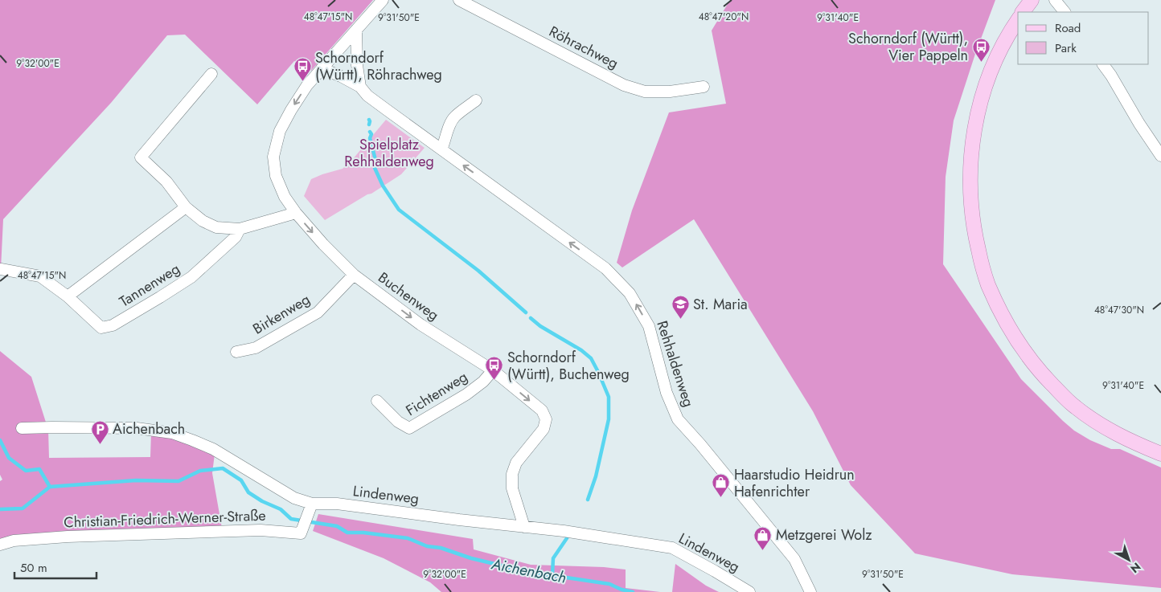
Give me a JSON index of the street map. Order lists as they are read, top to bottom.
{
  "streets": {
    "street": [
      "Röhrachweg",
      "Tannenweg",
      "Buchenweg",
      "Birkenweg",
      "Rehhaldenweg",
      "Fichtenweg",
      "Lindenweg",
      "Christian-Friedrich-Werner-Straße"
    ]
  },
  "crossings": [
    ["Buchenweg", "Birkenweg"],
    ["Buchenweg", "Rehhaldenweg"],
    ["Buchenweg", "Fichtenweg"],
    ["Buchenweg", "Lindenweg"],
    ["Lindenweg", "Christian-Friedrich-Werner-Straße"]
  ],
  "one_way": ["Buchenweg", "Rehhaldenweg"],
  "water": ["Aichenbach"],
  "parks": ["Spielplatz Rehhaldenweg"],
  "places": {
    "bus stop": ["Schorndorf (Württ), Vier Pappeln", "Schorndorf (Württ), Röhrachweg", "Schorndorf (Württ), Buchenweg"],
    "school or university": ["St. Maria"],
    "parking": ["Aichenbach"],
    "shop": ["Haarstudio Heidrun Hafenrichter", "Metzgerei Wolz"]
  },
  "legend": ["Road", "Park"],
  "scale_bar": "50 m",
  "north": "bottom right",
  "coordinates": [
    "48°47'15\"N",
    "48°47'20\"N",
    "9°31'50\"E",
    "9°31'40\"E",
    "9°32'00\"E",
    "48°47'30\"N"
  ]
}
